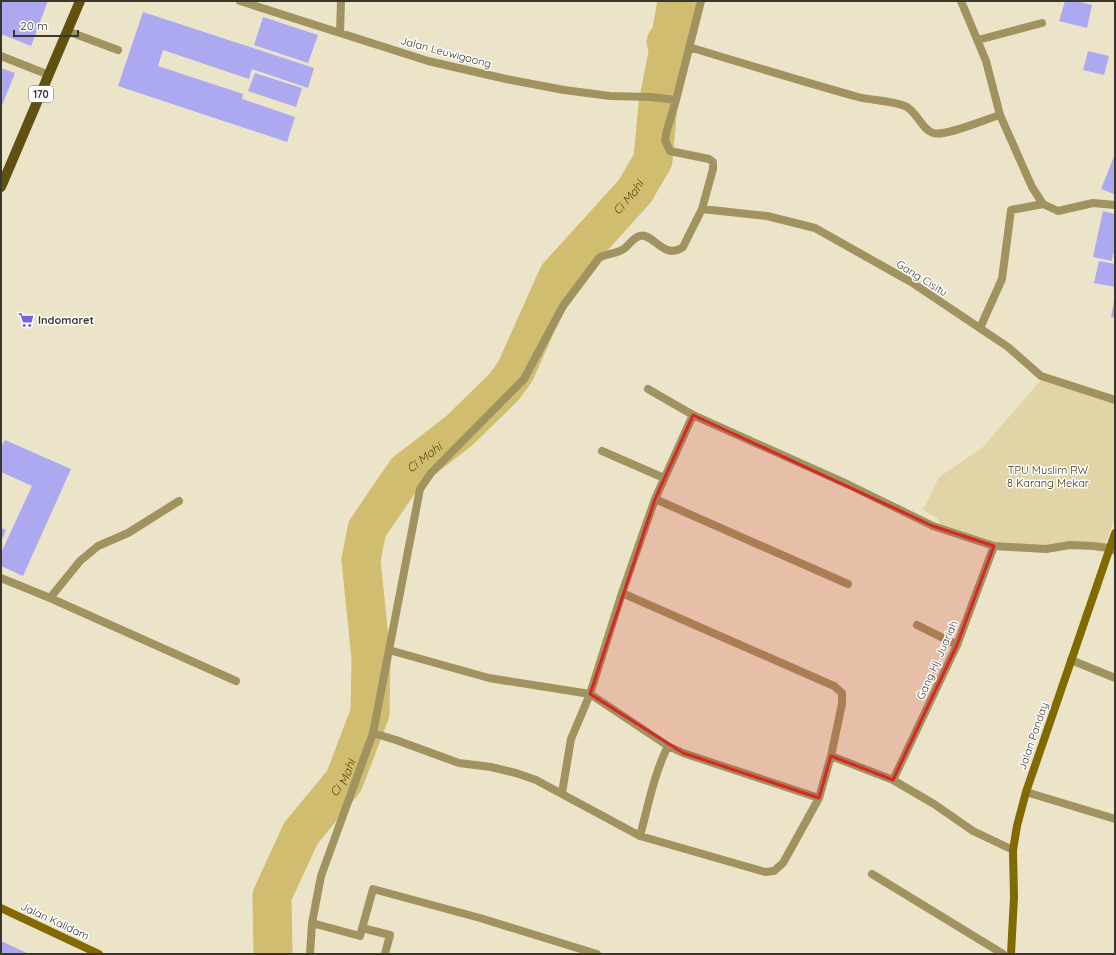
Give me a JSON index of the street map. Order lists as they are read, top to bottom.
{
  "streets": {
    "main road": ["170"],
    "street": [
      "Jalan Leuwigoong",
      "Gang Cisitu",
      "Gang Hj. Juariah",
      "Jalan Panday",
      "Jalan Kalidam"
    ]
  },
  "water": ["Ci Mahi"],
  "parks": ["TPU Muslim RW 8 Karang Mekar"],
  "places": {
    "supermarket": ["Indomaret"]
  },
  "scale_bar": "20 m"
}
